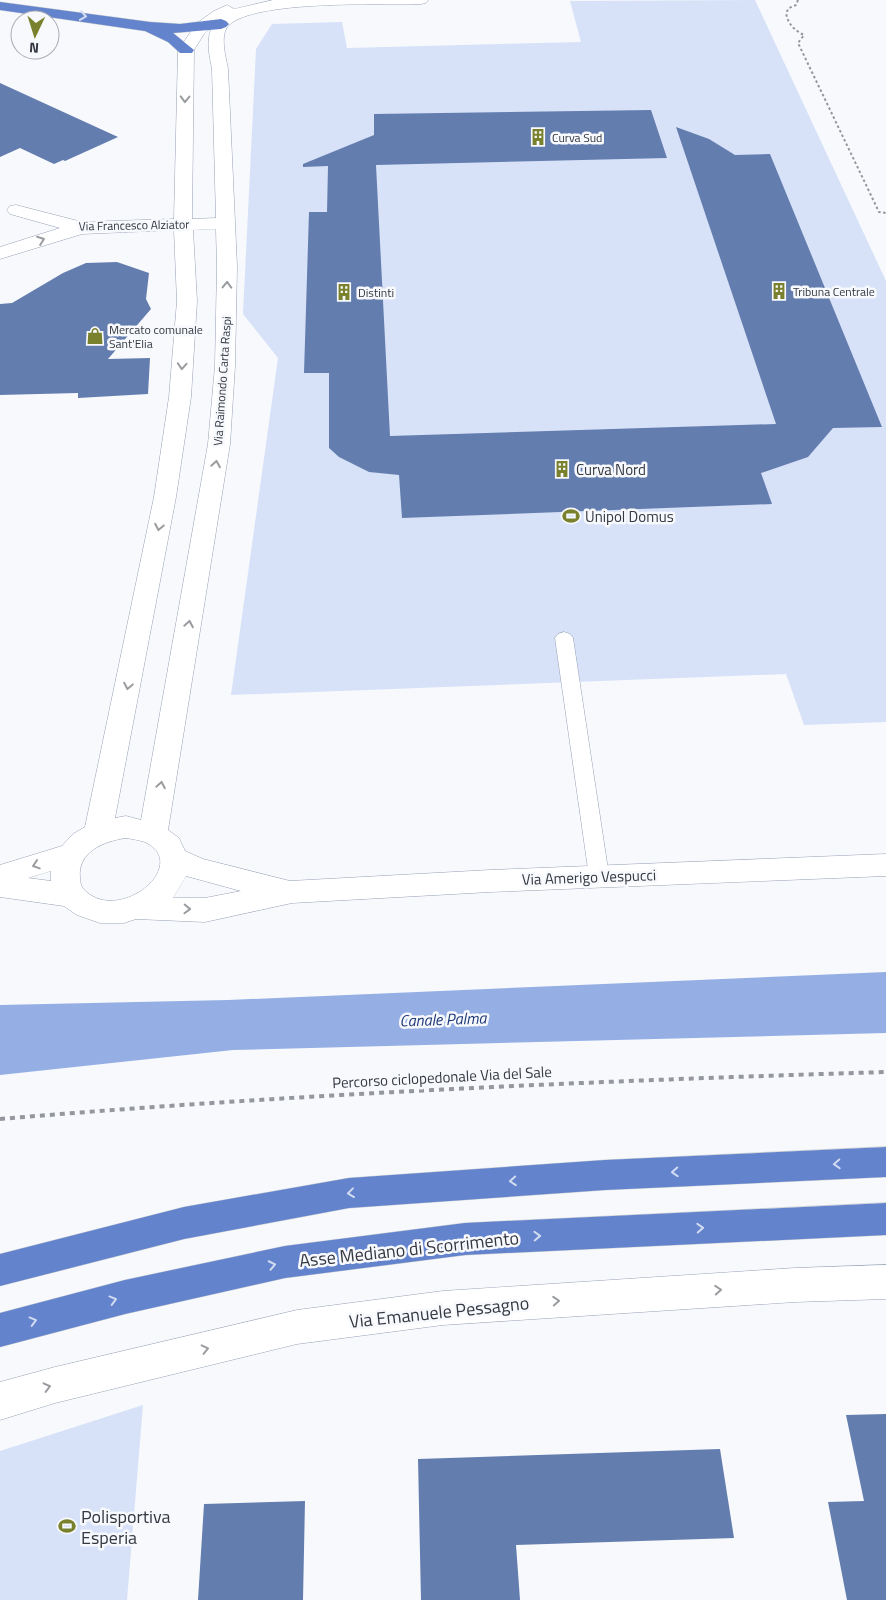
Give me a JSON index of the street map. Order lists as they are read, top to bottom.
{
  "streets": {
    "highway": ["Asse Mediano di Scorrimento"],
    "street": [
      "Via Francesco Alziator",
      "Via Raimondo Carta Raspi",
      "Via Amerigo Vespucci",
      "Via Emanuele Pessagno"
    ],
    "path": ["Percorso ciclopedonale Via del Sale"]
  },
  "crossings": [
    ["Via Francesco Alziator", "Via Raimondo Carta Raspi"],
    ["Via Raimondo Carta Raspi", "Via Amerigo Vespucci"]
  ],
  "one_way": ["Via Emanuele Pessagno"],
  "water": ["Canale Palma"],
  "places": {
    "building": [
      "Curva Sud",
      "Tribuna Centrale",
      "Distinti",
      "Curva Nord"
    ],
    "shop": ["Mercato comunale Sant'Elia"],
    "sports": ["Unipol Domus", "Polisportiva Esperia"]
  },
  "north": "bottom"
}
